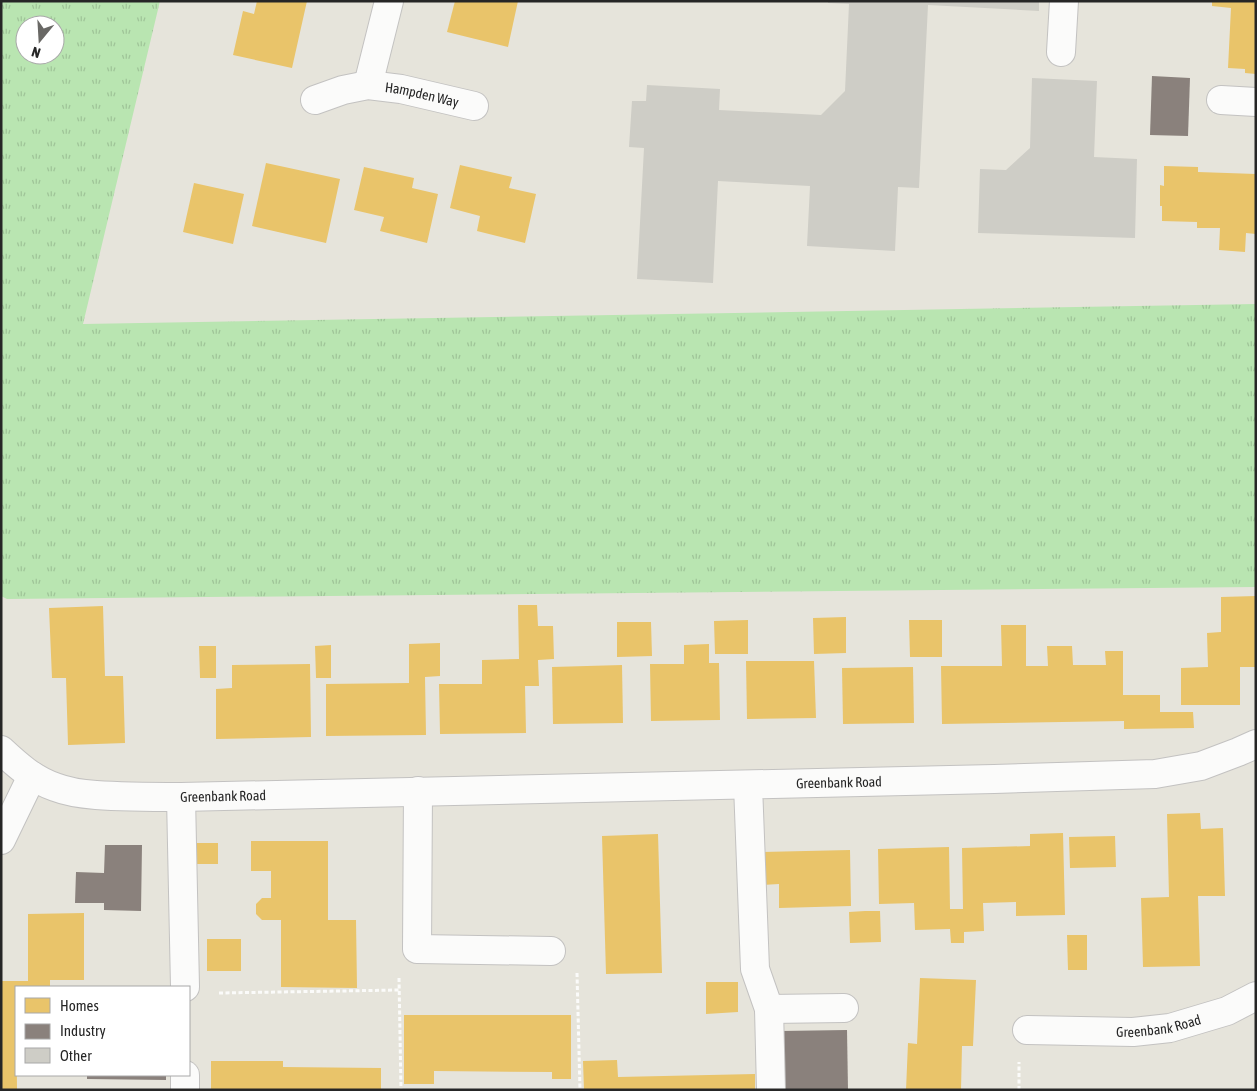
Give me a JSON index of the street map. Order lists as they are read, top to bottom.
{
  "streets": {
    "street": ["Hampden Way", "Greenbank Road"]
  },
  "legend": ["Homes", "Industry", "Other"],
  "north": "bottom"
}
